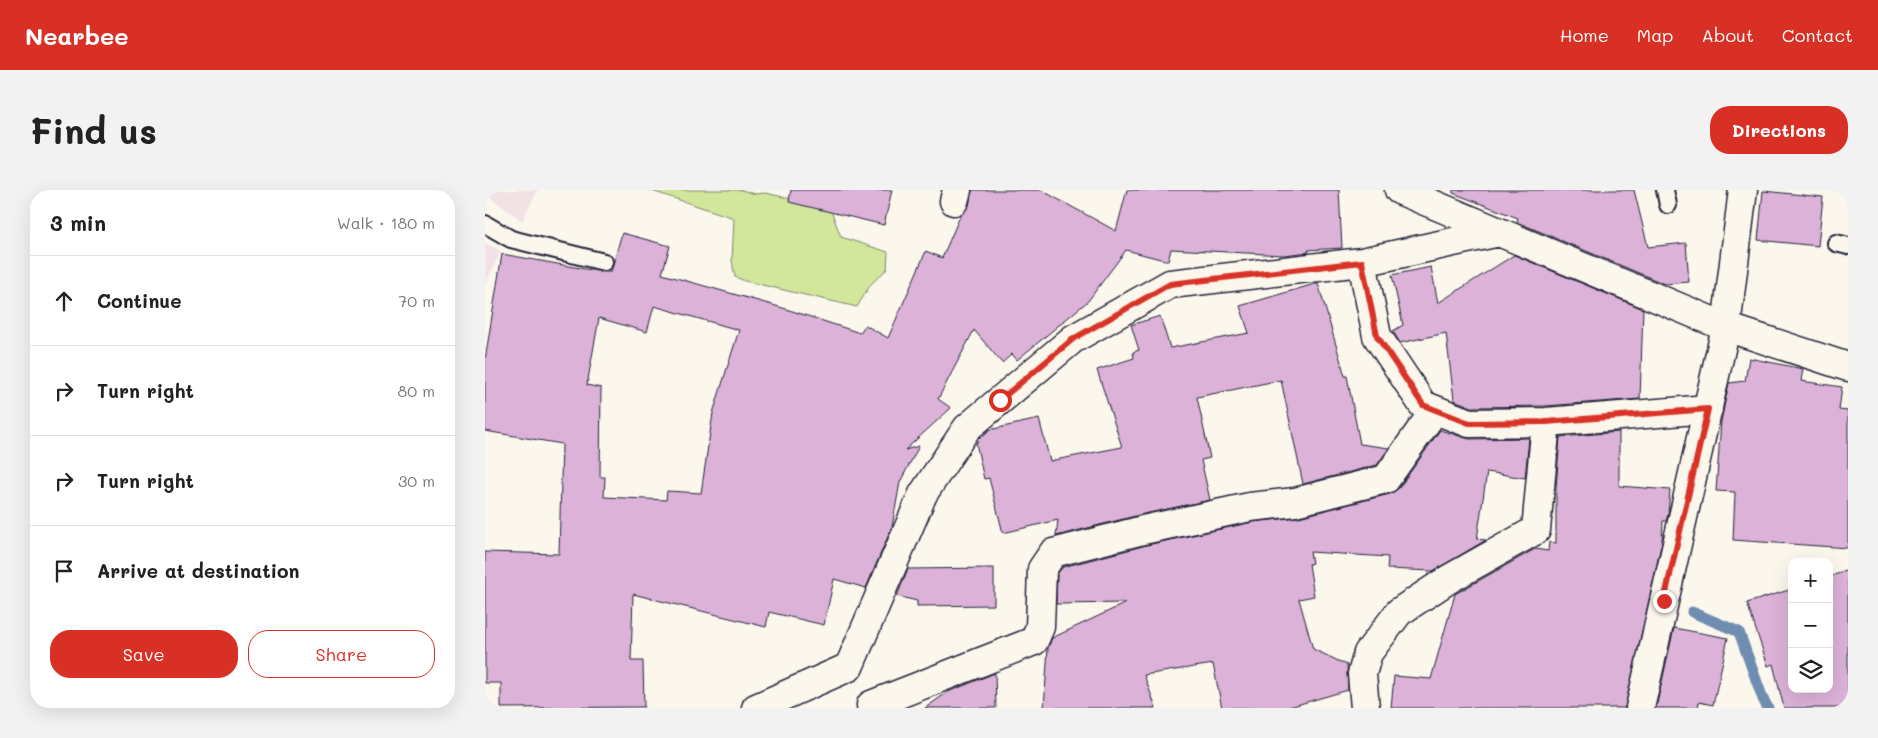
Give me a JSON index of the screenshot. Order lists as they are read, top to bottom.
{
  "page": {
    "header": "Nearbee",
    "nav": [
      "Home",
      "Map",
      "About",
      "Contact"
    ],
    "buttons": [
      "Directions",
      ["Save", "Share"]
    ],
    "title": "Find us",
    "heading": ["3 min", "Walk · 180 m"],
    "list": [
      ["Continue", "70 m"],
      ["Turn right", "80 m"],
      ["Turn right", "30 m"],
      "Arrive at destination"
    ],
    "map_buttons": ["+", "−"]
  }
}
